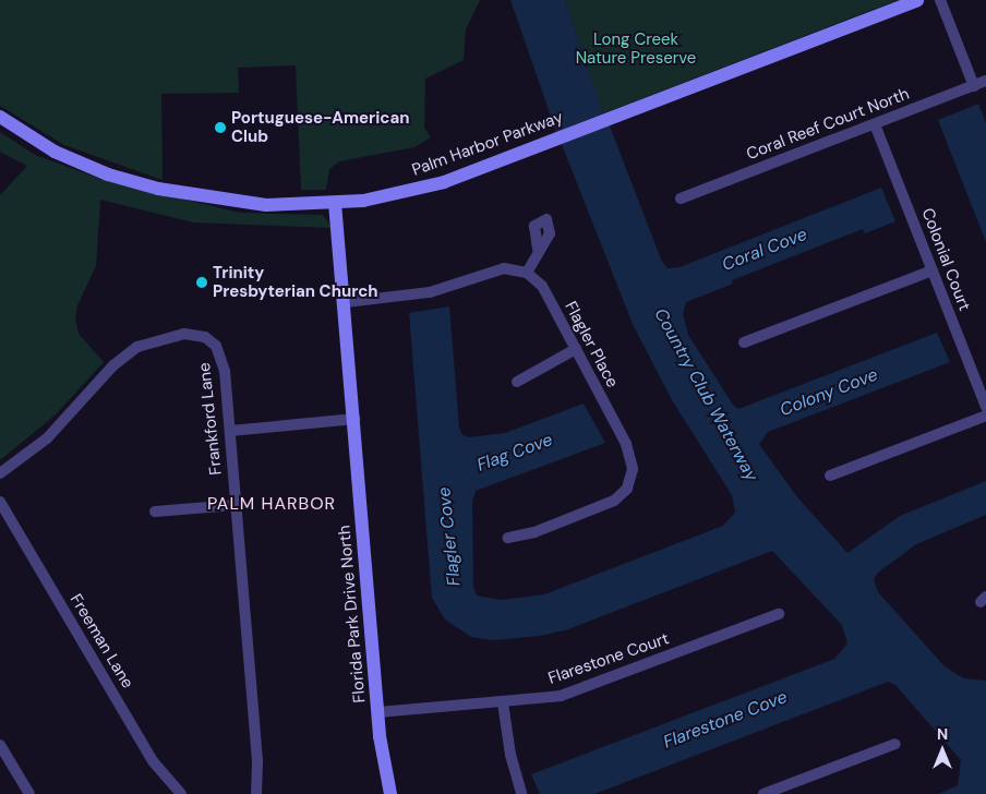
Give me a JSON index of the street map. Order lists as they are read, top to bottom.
{
  "streets": {
    "street": [
      "Coral Reef Court North",
      "Palm Harbor Parkway",
      "Colonial Court",
      "Flagler Place",
      "Frankford Lane",
      "Florida Park Drive North",
      "Freeman Lane",
      "Flarestone Court"
    ]
  },
  "crossings": [
    ["Coral Reef Court North", "Colonial Court"],
    ["Palm Harbor Parkway", "Florida Park Drive North"],
    ["Florida Park Drive North", "Flarestone Court"]
  ],
  "districts": ["PALM HARBOR"],
  "water": [
    "Coral Cove",
    "Colony Cove",
    "Country Club Waterway",
    "Flag Cove",
    "Flagler Cove",
    "Flarestone Cove"
  ],
  "parks": ["Long Creek Nature Preserve"],
  "places": ["Portuguese-American Club", "Trinity Presbyterian Church"],
  "north": "top"
}
